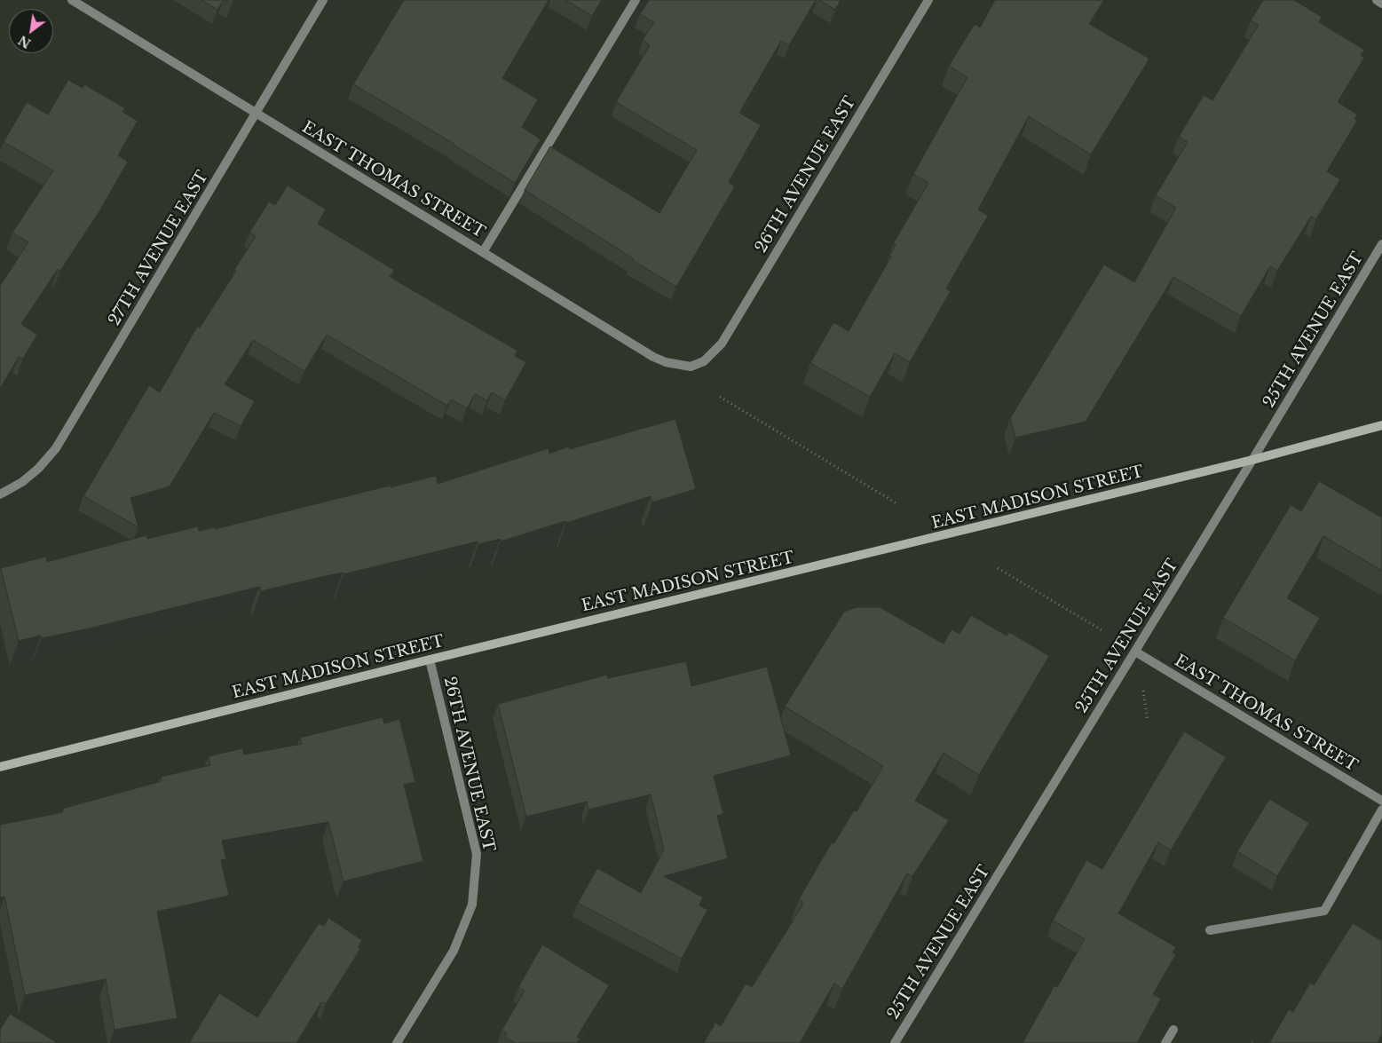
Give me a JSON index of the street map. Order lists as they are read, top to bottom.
{
  "streets": {
    "main road": ["EAST MADISON STREET"],
    "street": [
      "26TH AVENUE EAST",
      "EAST THOMAS STREET",
      "27TH AVENUE EAST",
      "25TH AVENUE EAST"
    ]
  },
  "crossings": [
    ["26TH AVENUE EAST", "EAST THOMAS STREET"],
    ["26TH AVENUE EAST", "EAST MADISON STREET"],
    ["EAST THOMAS STREET", "27TH AVENUE EAST"],
    ["EAST THOMAS STREET", "25TH AVENUE EAST"],
    ["25TH AVENUE EAST", "EAST MADISON STREET"]
  ],
  "north": "bottom left"
}
